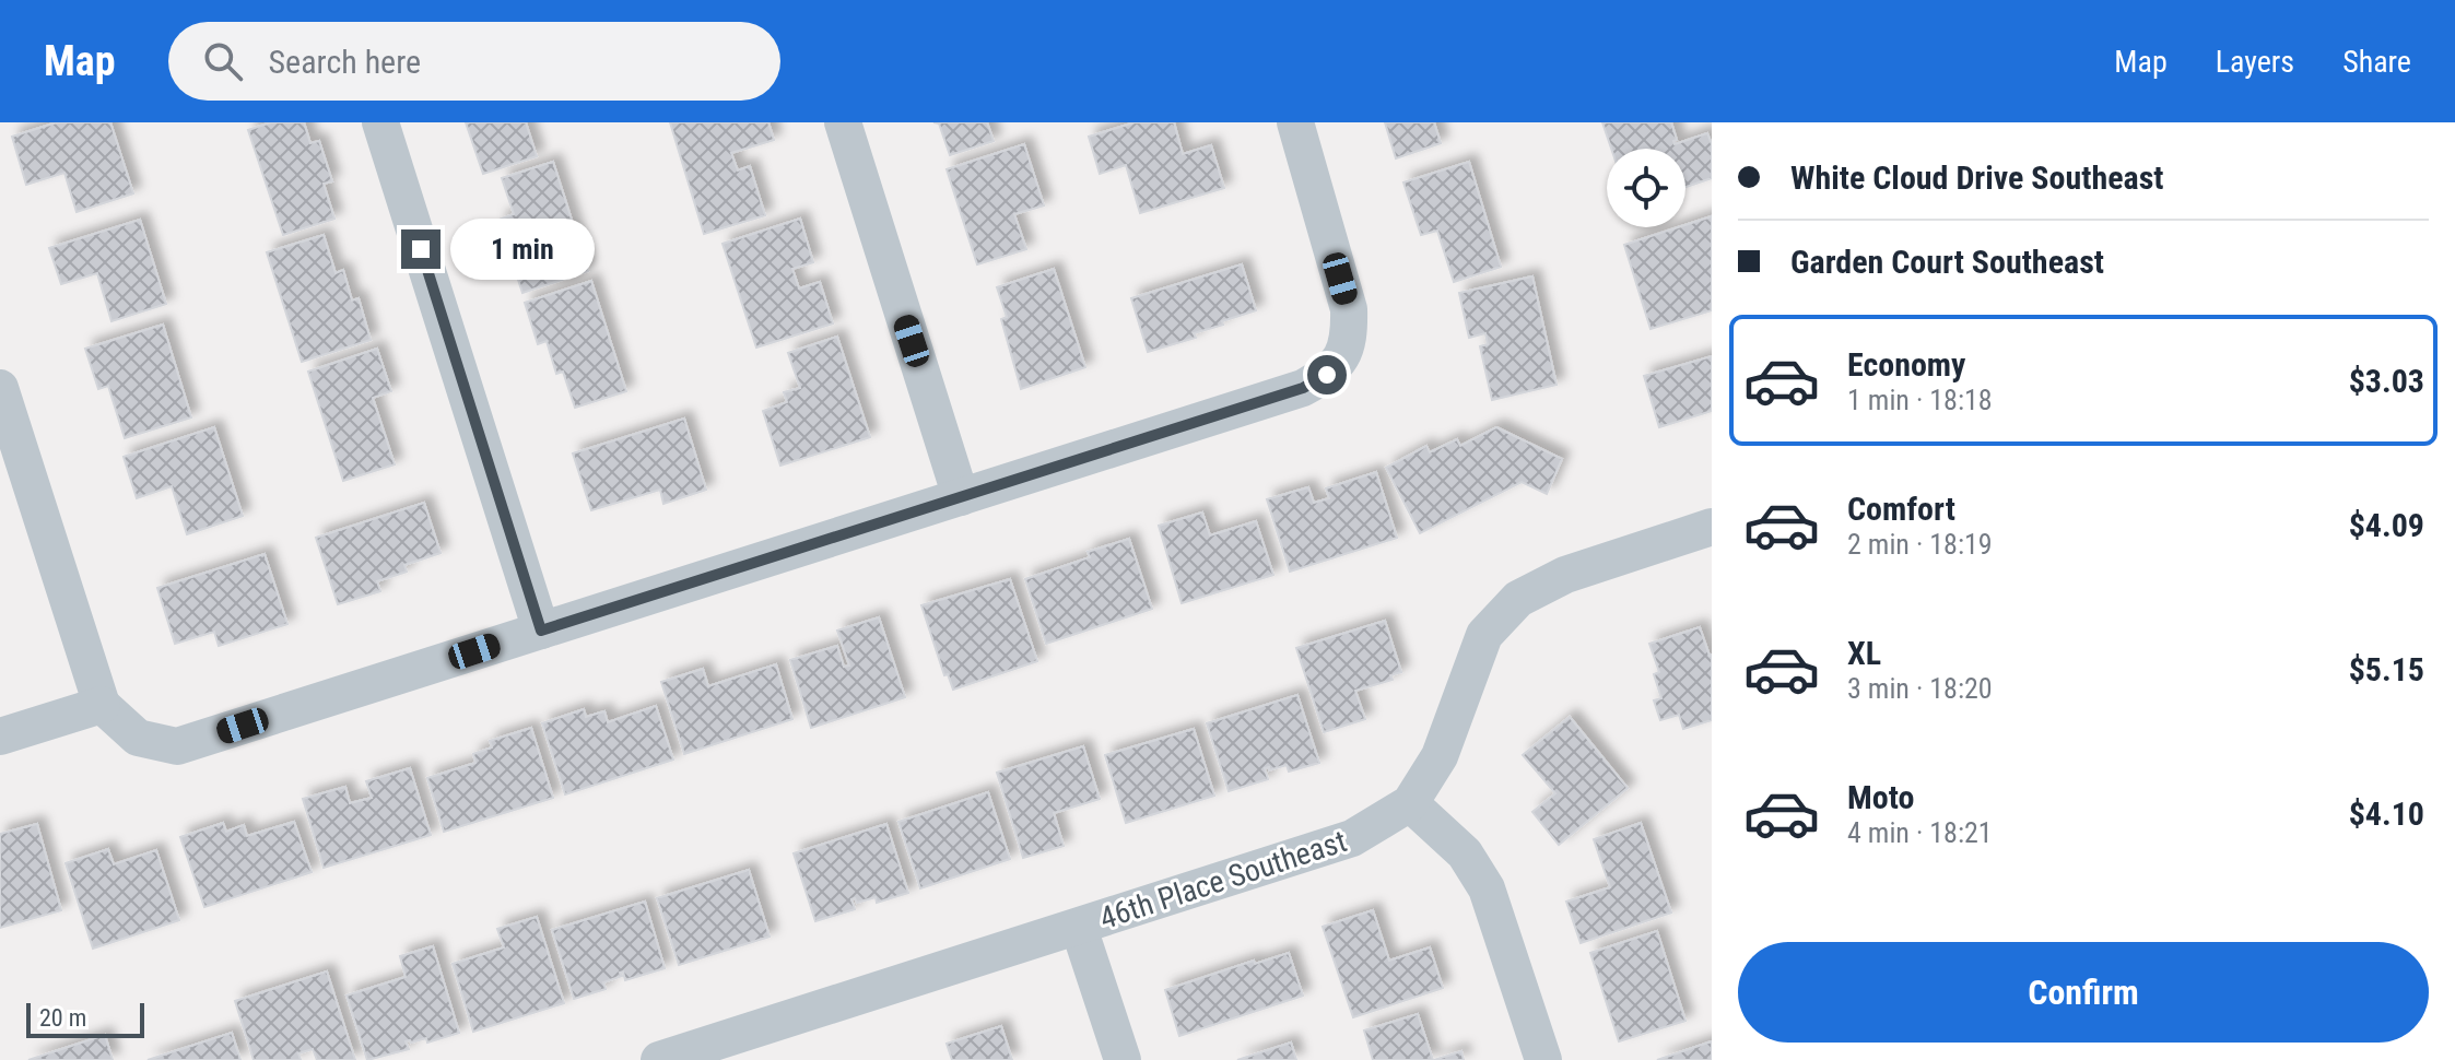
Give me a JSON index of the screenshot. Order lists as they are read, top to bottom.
{
  "streets": {
    "street": ["46th Place Southeast"]
  },
  "scale_bar": "20 m",
  "page": {
    "header": "Map",
    "search": "Search here",
    "nav": ["Map", "Layers", "Share"],
    "banner": ["White Cloud Drive Southeast", "Garden Court Southeast"],
    "bubble": "1 min",
    "list": [
      {
        "name": "Economy",
        "note": "1 min · 18:18",
        "value": "$3.03"
      },
      {
        "name": "Comfort",
        "note": "2 min · 18:19",
        "value": "$4.09"
      },
      {
        "name": "XL",
        "note": "3 min · 18:20",
        "value": "$5.15"
      },
      {
        "name": "Moto",
        "note": "4 min · 18:21",
        "value": "$4.10"
      }
    ],
    "buttons": "Confirm",
    "scale": "20 m"
  }
}
